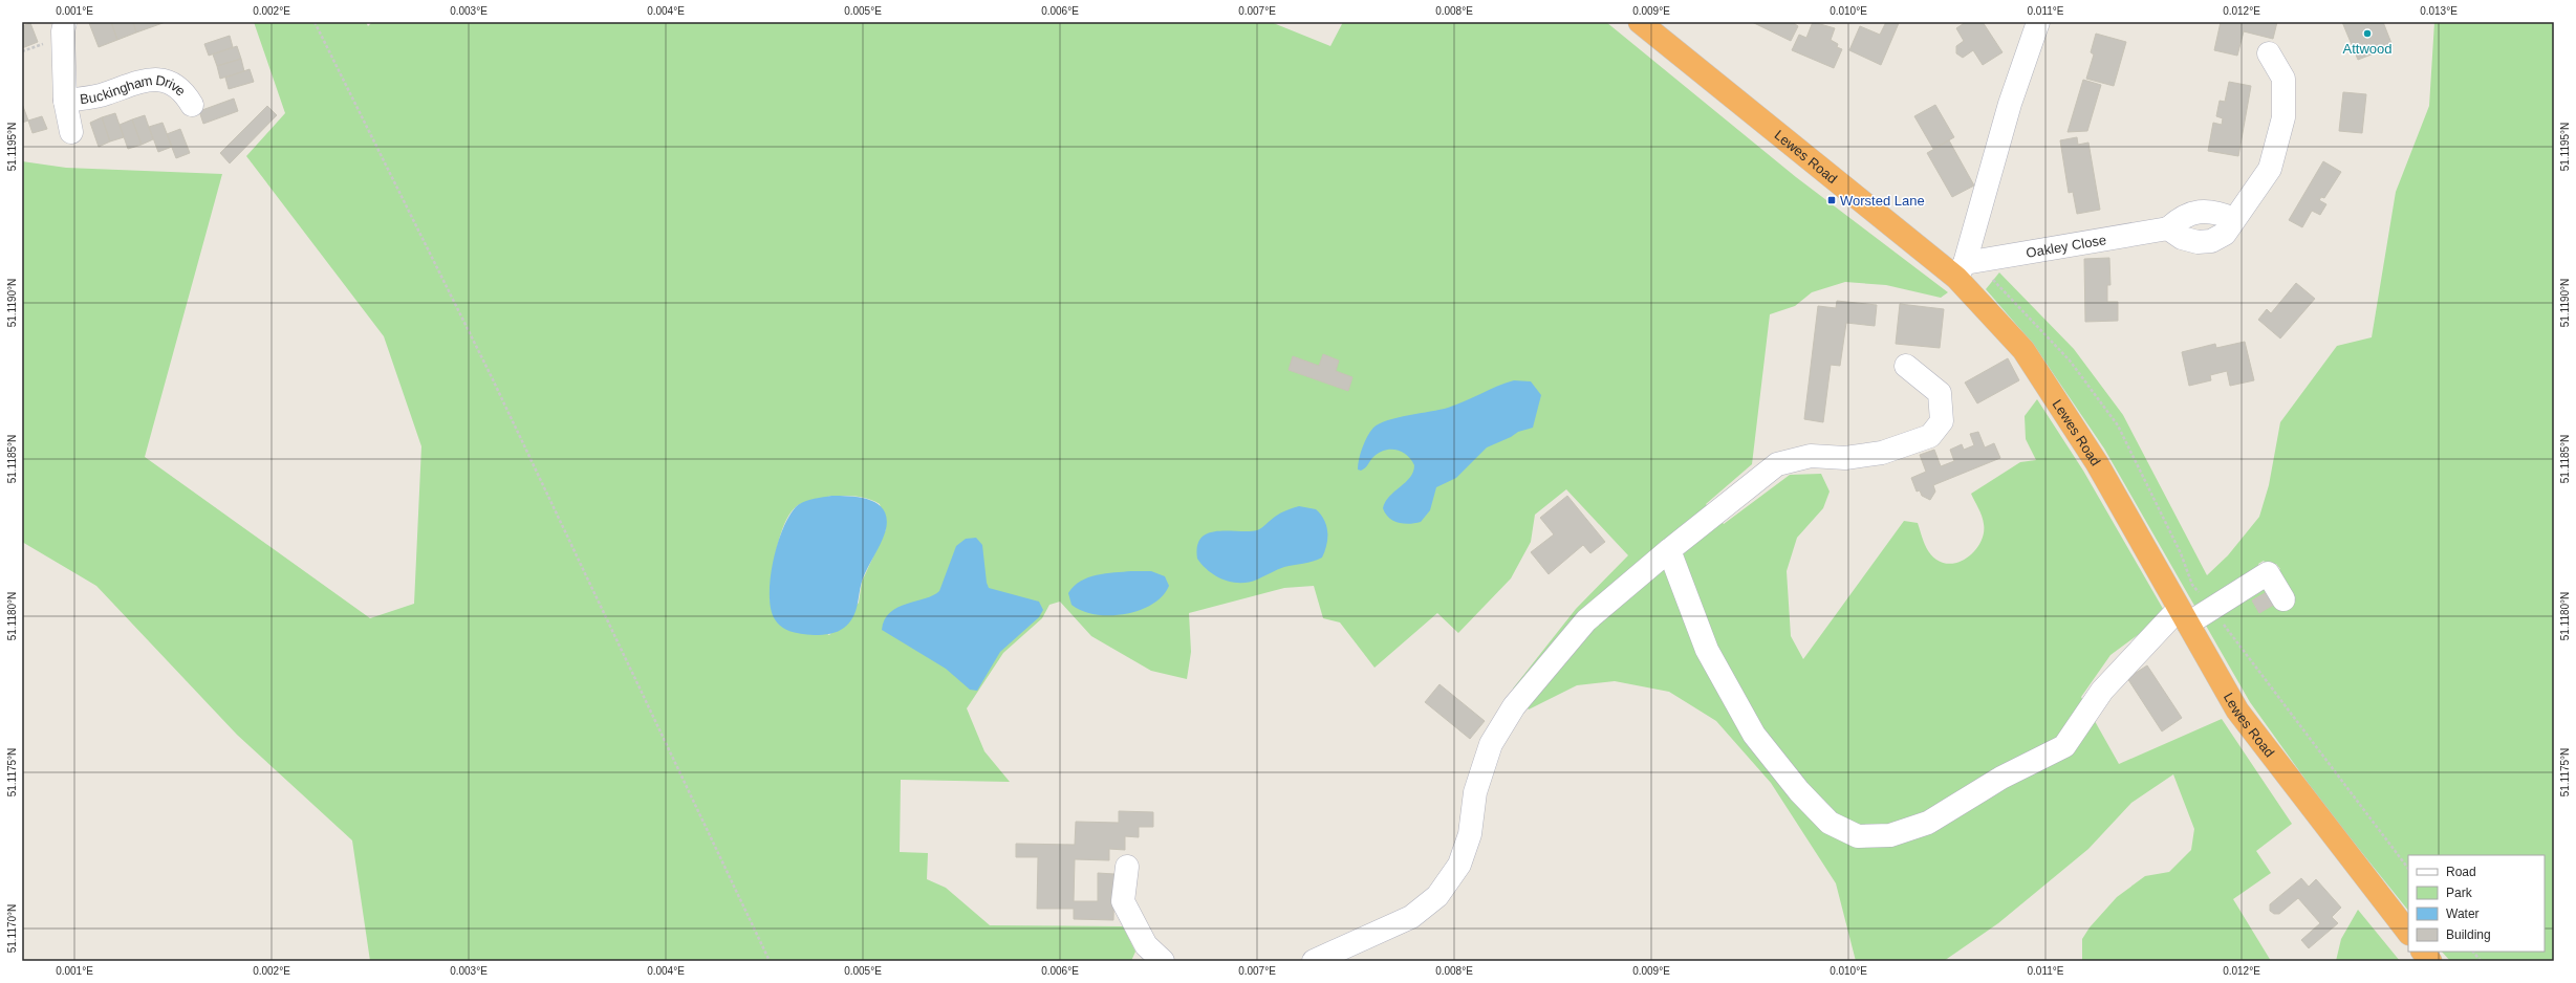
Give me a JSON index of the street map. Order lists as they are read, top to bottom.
{
  "streets": {
    "highway": ["Lewes Road"],
    "street": ["Buckingham Drive", "Oakley Close"]
  },
  "crossings": [
    ["Lewes Road", "Oakley Close"]
  ],
  "places": {
    "other": ["Attwood"],
    "transit": ["Worsted Lane"]
  },
  "legend": [
    "Road",
    "Park",
    "Water",
    "Building"
  ],
  "coordinates": [
    "0.001°E",
    "0.002°E",
    "0.003°E",
    "0.004°E",
    "0.005°E",
    "0.006°E",
    "0.007°E",
    "0.008°E",
    "0.009°E",
    "0.010°E",
    "0.011°E",
    "0.012°E",
    "0.013°E",
    "51.1195°N",
    "51.1190°N",
    "51.1185°N",
    "51.1180°N",
    "51.1175°N",
    "51.1170°N"
  ]
}
